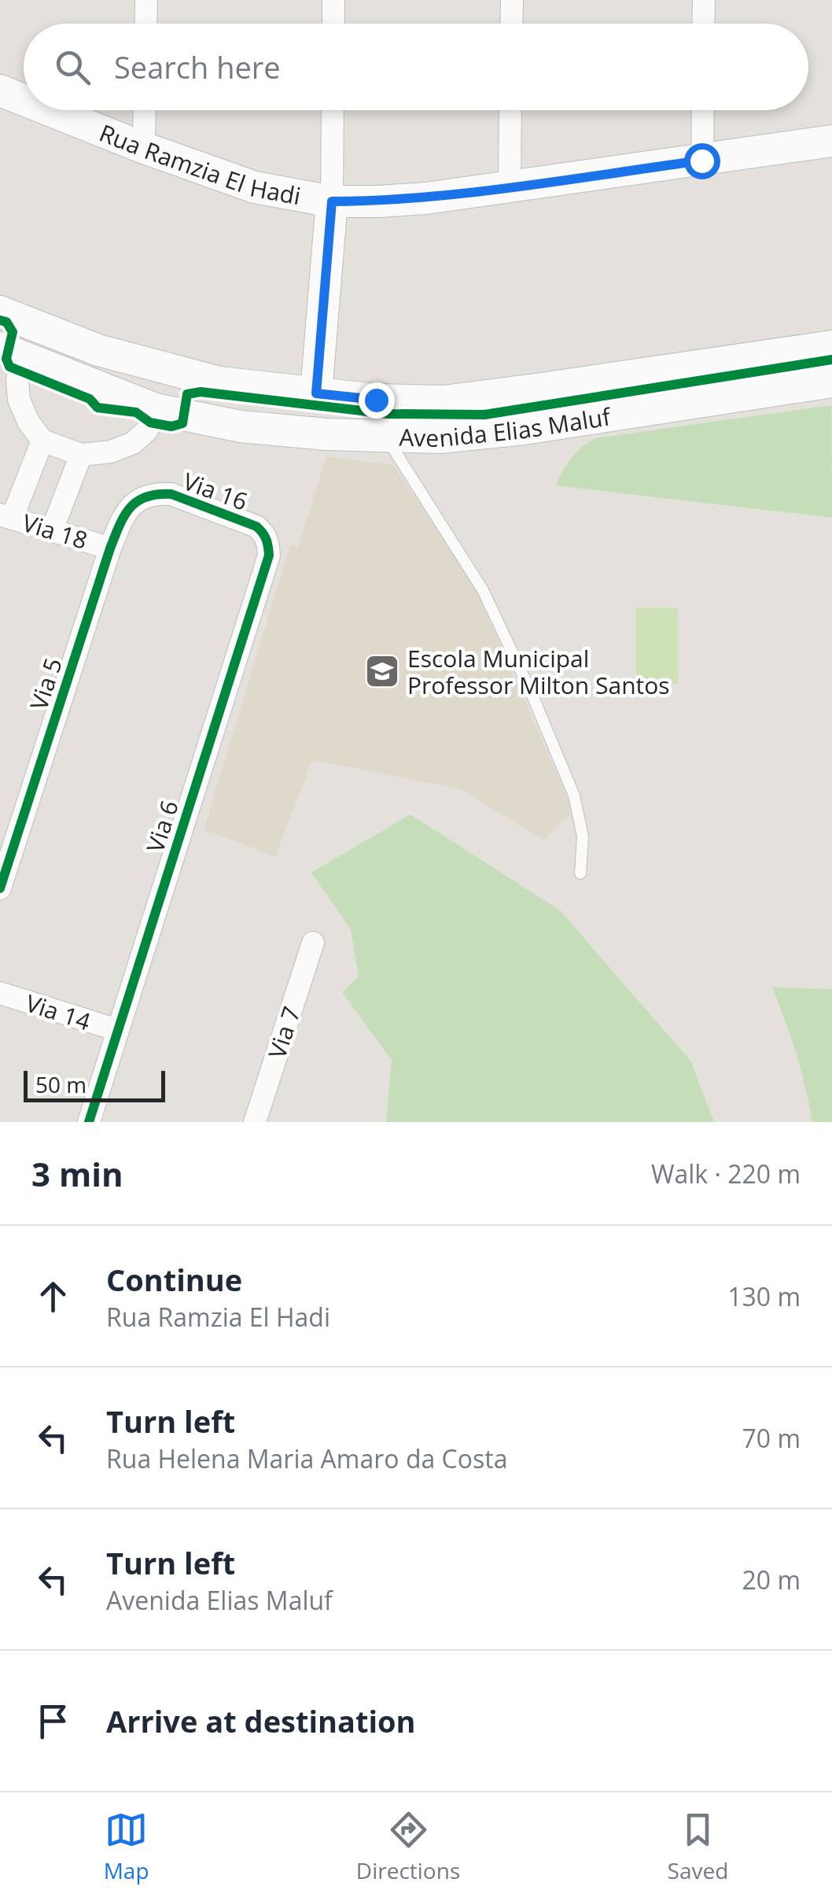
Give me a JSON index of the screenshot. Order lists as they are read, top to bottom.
{
  "streets": {
    "street": [
      "Rua Ramzia El Hadi",
      "Avenida Elias Maluf",
      "Via 16",
      "Via 18",
      "Via 5",
      "Via 6",
      "Via 14",
      "Via 7"
    ]
  },
  "crossings": [
    ["Via 16", "Via 5"],
    ["Via 16", "Via 6"],
    ["Via 18", "Via 5"],
    ["Via 6", "Via 14"]
  ],
  "places": {
    "school or university": ["Escola Municipal Professor Milton Santos"]
  },
  "scale_bar": "50 m",
  "page": {
    "search": "Search here",
    "scale": "50 m",
    "heading": ["3 min", "Walk · 220 m"],
    "list": [
      ["Continue", "Rua Ramzia El Hadi", "130 m"],
      ["Turn left", "Rua Helena Maria Amaro da Costa", "70 m"],
      ["Turn left", "Avenida Elias Maluf", "20 m"],
      "Arrive at destination"
    ],
    "nav": ["Map", "Directions", "Saved"]
  }
}
